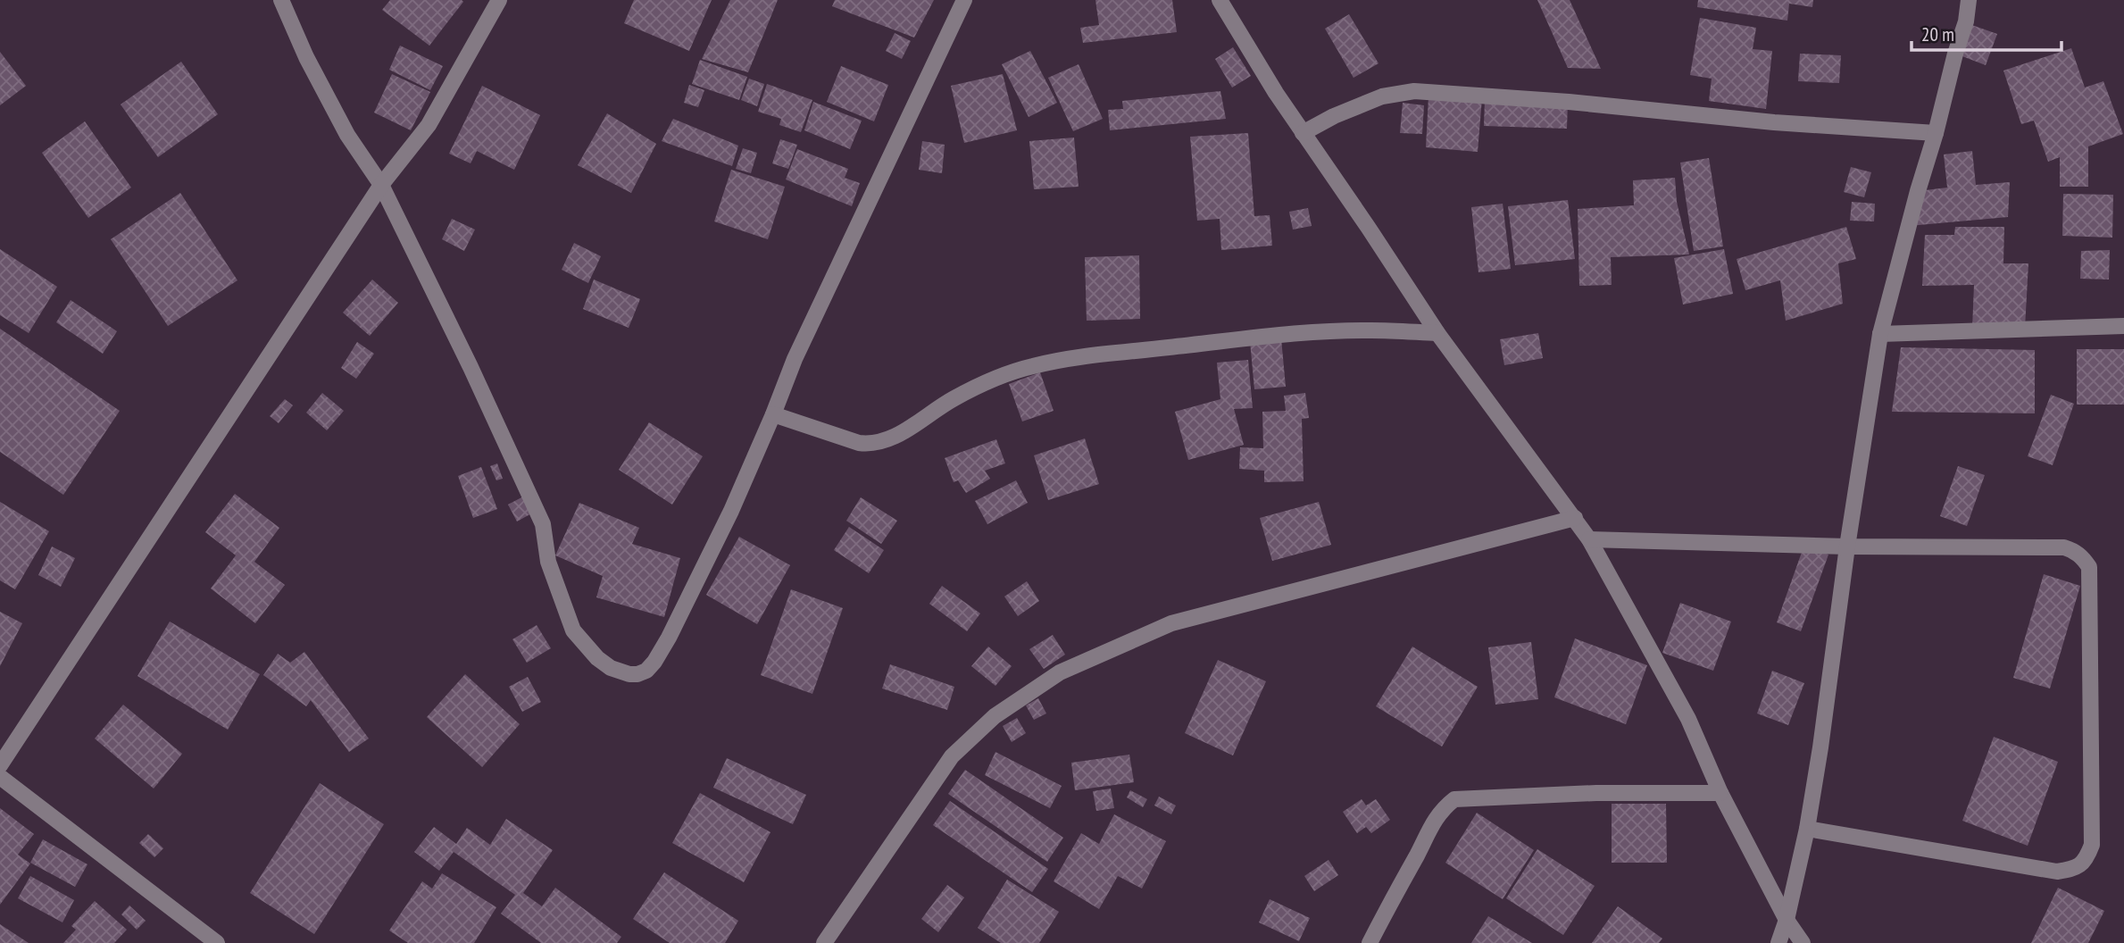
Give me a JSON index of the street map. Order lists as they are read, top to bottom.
{
  "scale_bar": "20 m"
}
